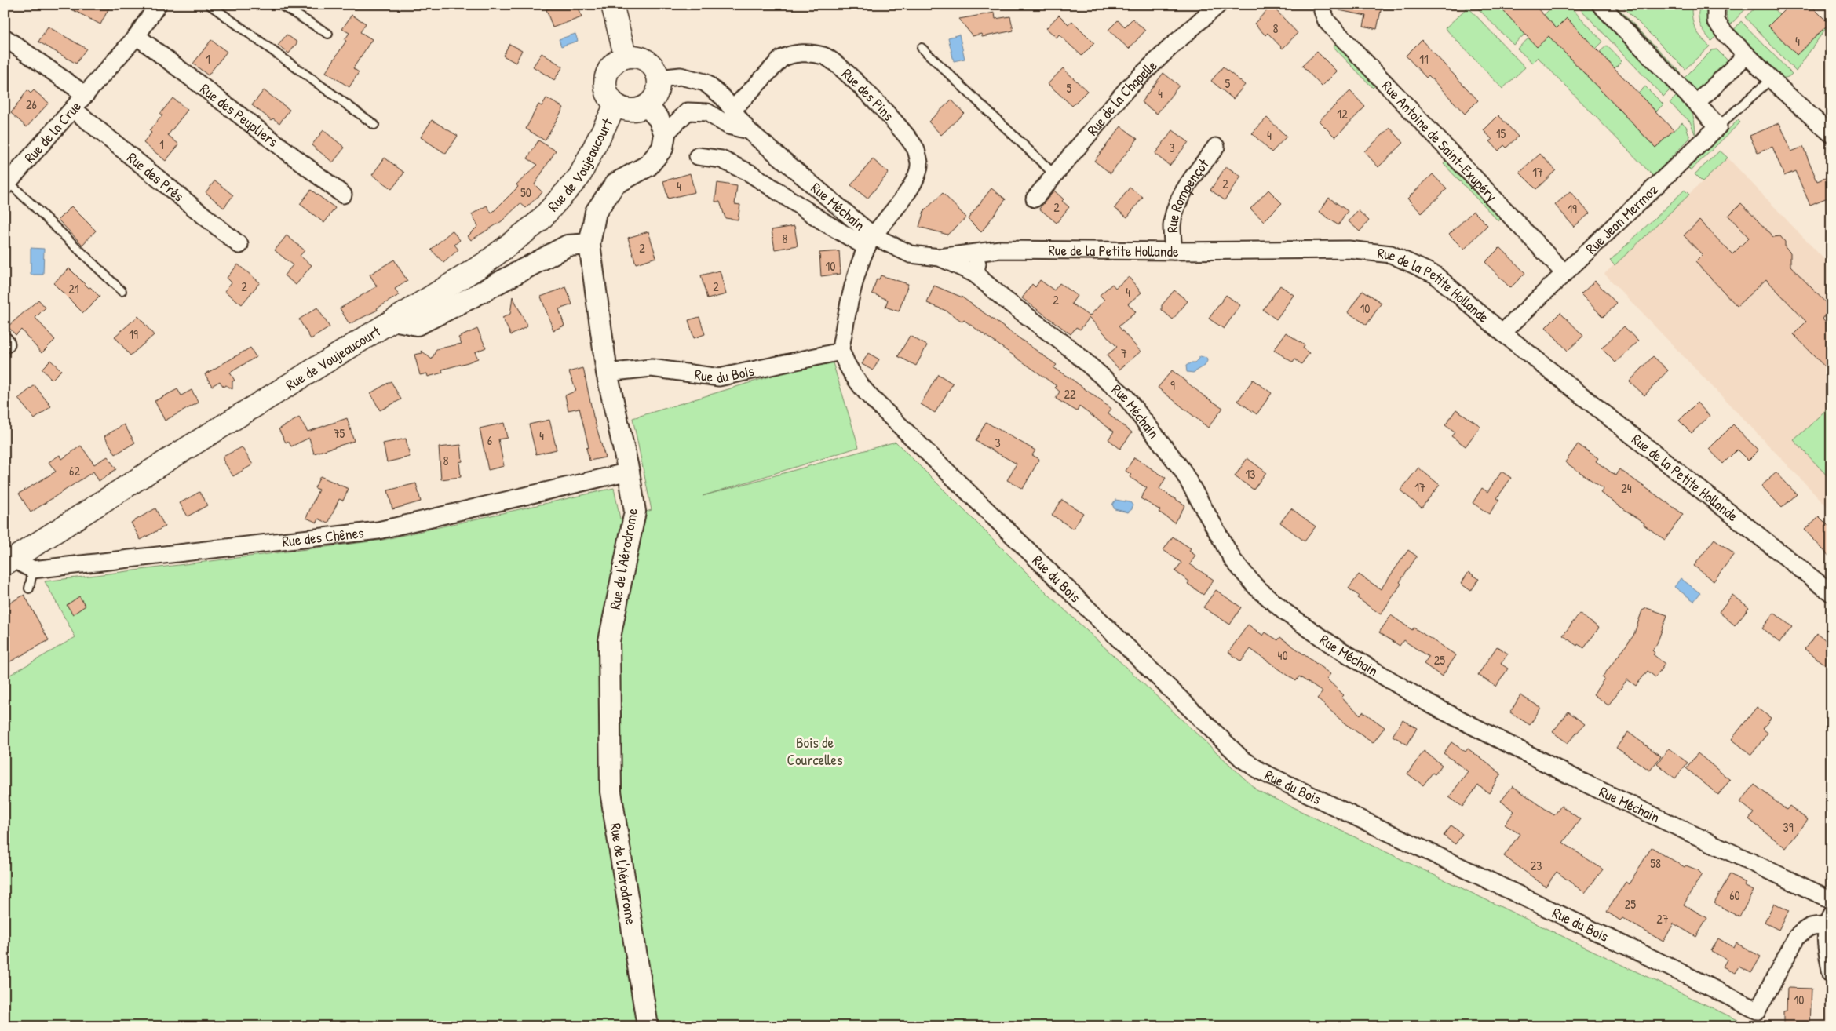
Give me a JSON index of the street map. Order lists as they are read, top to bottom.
{
  "streets": {
    "main road": ["Rue de Voujeaucourt"],
    "street": [
      "Rue des Pins",
      "Rue de la Chapelle",
      "Rue des Peupliers",
      "Rue de la Crue",
      "Rue Antoine de Saint-Exupéry",
      "Rue des Prés",
      "Rue Rompençot",
      "Rue Méchain",
      "Rue Jean Mermoz",
      "Rue de la Petite Hollande",
      "Rue du Bois",
      "Rue des Chênes",
      "Rue de l'Aérodrome"
    ]
  },
  "crossings": [
    ["Rue des Pins", "Rue Méchain"],
    ["Rue des Peupliers", "Rue de la Crue"],
    ["Rue de la Crue", "Rue des Prés"],
    ["Rue Antoine de Saint-Exupéry", "Rue Jean Mermoz"],
    ["Rue de Voujeaucourt", "Rue Méchain"],
    ["Rue Rompençot", "Rue de la Petite Hollande"],
    ["Rue Méchain", "Rue de la Petite Hollande"],
    ["Rue Méchain", "Rue de l'Aérodrome"],
    ["Rue Jean Mermoz", "Rue de la Petite Hollande"],
    ["Rue du Bois", "Rue de l'Aérodrome"],
    ["Rue des Chênes", "Rue de l'Aérodrome"]
  ],
  "parks": ["Bois de Courcelles"],
  "house_numbers": [
    "8",
    "4",
    "1",
    "11",
    "5",
    "5",
    "4",
    "26",
    "12",
    "15",
    "4",
    "1",
    "3",
    "17",
    "2",
    "4",
    "50",
    "2",
    "19",
    "8",
    "2",
    "10",
    "2",
    "2",
    "21",
    "4",
    "2",
    "10",
    "19",
    "7",
    "9",
    "22",
    "75",
    "4",
    "6",
    "3",
    "8",
    "62",
    "13",
    "17",
    "24",
    "40",
    "25",
    "39",
    "58",
    "23",
    "60",
    "25",
    "27",
    "10"
  ]
}
